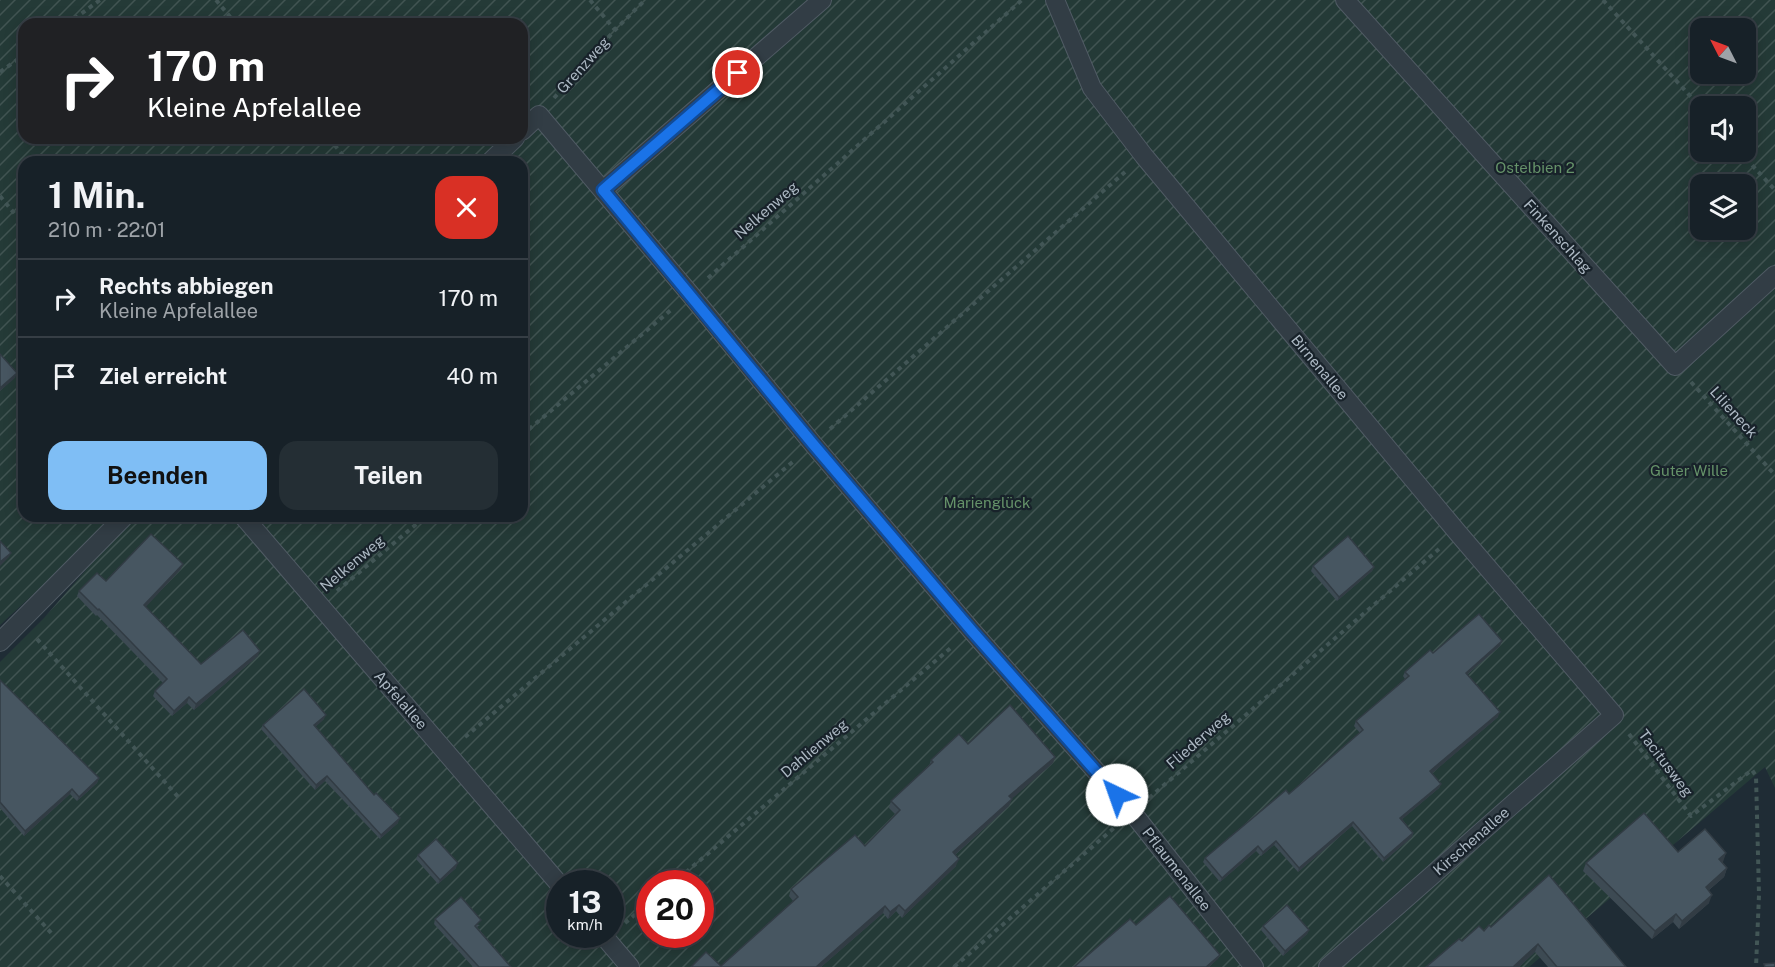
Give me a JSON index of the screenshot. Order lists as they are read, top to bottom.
{
  "streets": {
    "lane": [
      "Finkenschlag",
      "Birnenallee",
      "Apfelallee",
      "Kirschenallee",
      "Pflaumenallee"
    ],
    "path": [
      "Grenzweg",
      "Nelkenweg",
      "Lilieneck",
      "Fliederweg",
      "Dahlienweg",
      "Tacitusweg"
    ]
  },
  "crossings": [
    ["Grenzweg", "Pflaumenallee"],
    ["Nelkenweg", "Apfelallee"],
    ["Nelkenweg", "Pflaumenallee"],
    ["Finkenschlag", "Lilieneck"],
    ["Birnenallee", "Fliederweg"],
    ["Birnenallee", "Tacitusweg"],
    ["Birnenallee", "Kirschenallee"],
    ["Fliederweg", "Pflaumenallee"],
    ["Dahlienweg", "Pflaumenallee"],
    ["Tacitusweg", "Kirschenallee"]
  ],
  "parks": ["Ostelbien 2", "Guter Wille", "Marienglück"],
  "north": "top left",
  "page": {
    "turn": ["170 m", "Kleine Apfelallee"],
    "heading": ["1 Min.", "210 m · 22:01"],
    "list": [
      {
        "name": "Rechts abbiegen",
        "note": "Kleine Apfelallee",
        "value": "170 m"
      },
      {
        "name": "Ziel erreicht",
        "value": "40 m"
      }
    ],
    "buttons": ["Beenden", "Teilen"],
    "speed": "13 km/h",
    "limit": "20"
  }
}
